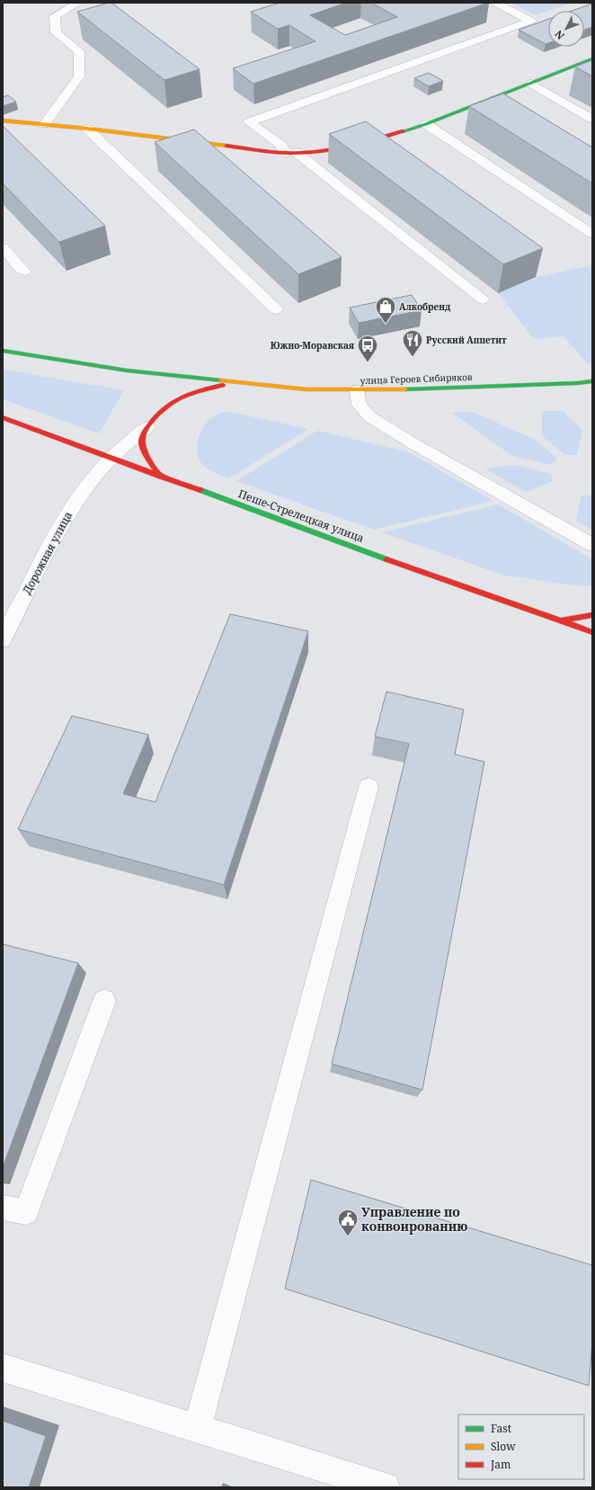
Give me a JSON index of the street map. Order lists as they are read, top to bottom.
{
  "streets": {
    "main road": ["улица Героев Сибиряков", "Пеше-Стрелецкая улица"],
    "street": ["Дорожная улица"]
  },
  "crossings": [
    ["Пеше-Стрелецкая улица", "Дорожная улица"]
  ],
  "places": {
    "shop": ["Алкобренд"],
    "restaurant": ["Русский Аппетит"],
    "bus stop": ["Южно-Моравская"],
    "public building": ["Управление по конвоированию"]
  },
  "legend": ["Fast", "Slow", "Jam"],
  "north": "bottom left"
}
